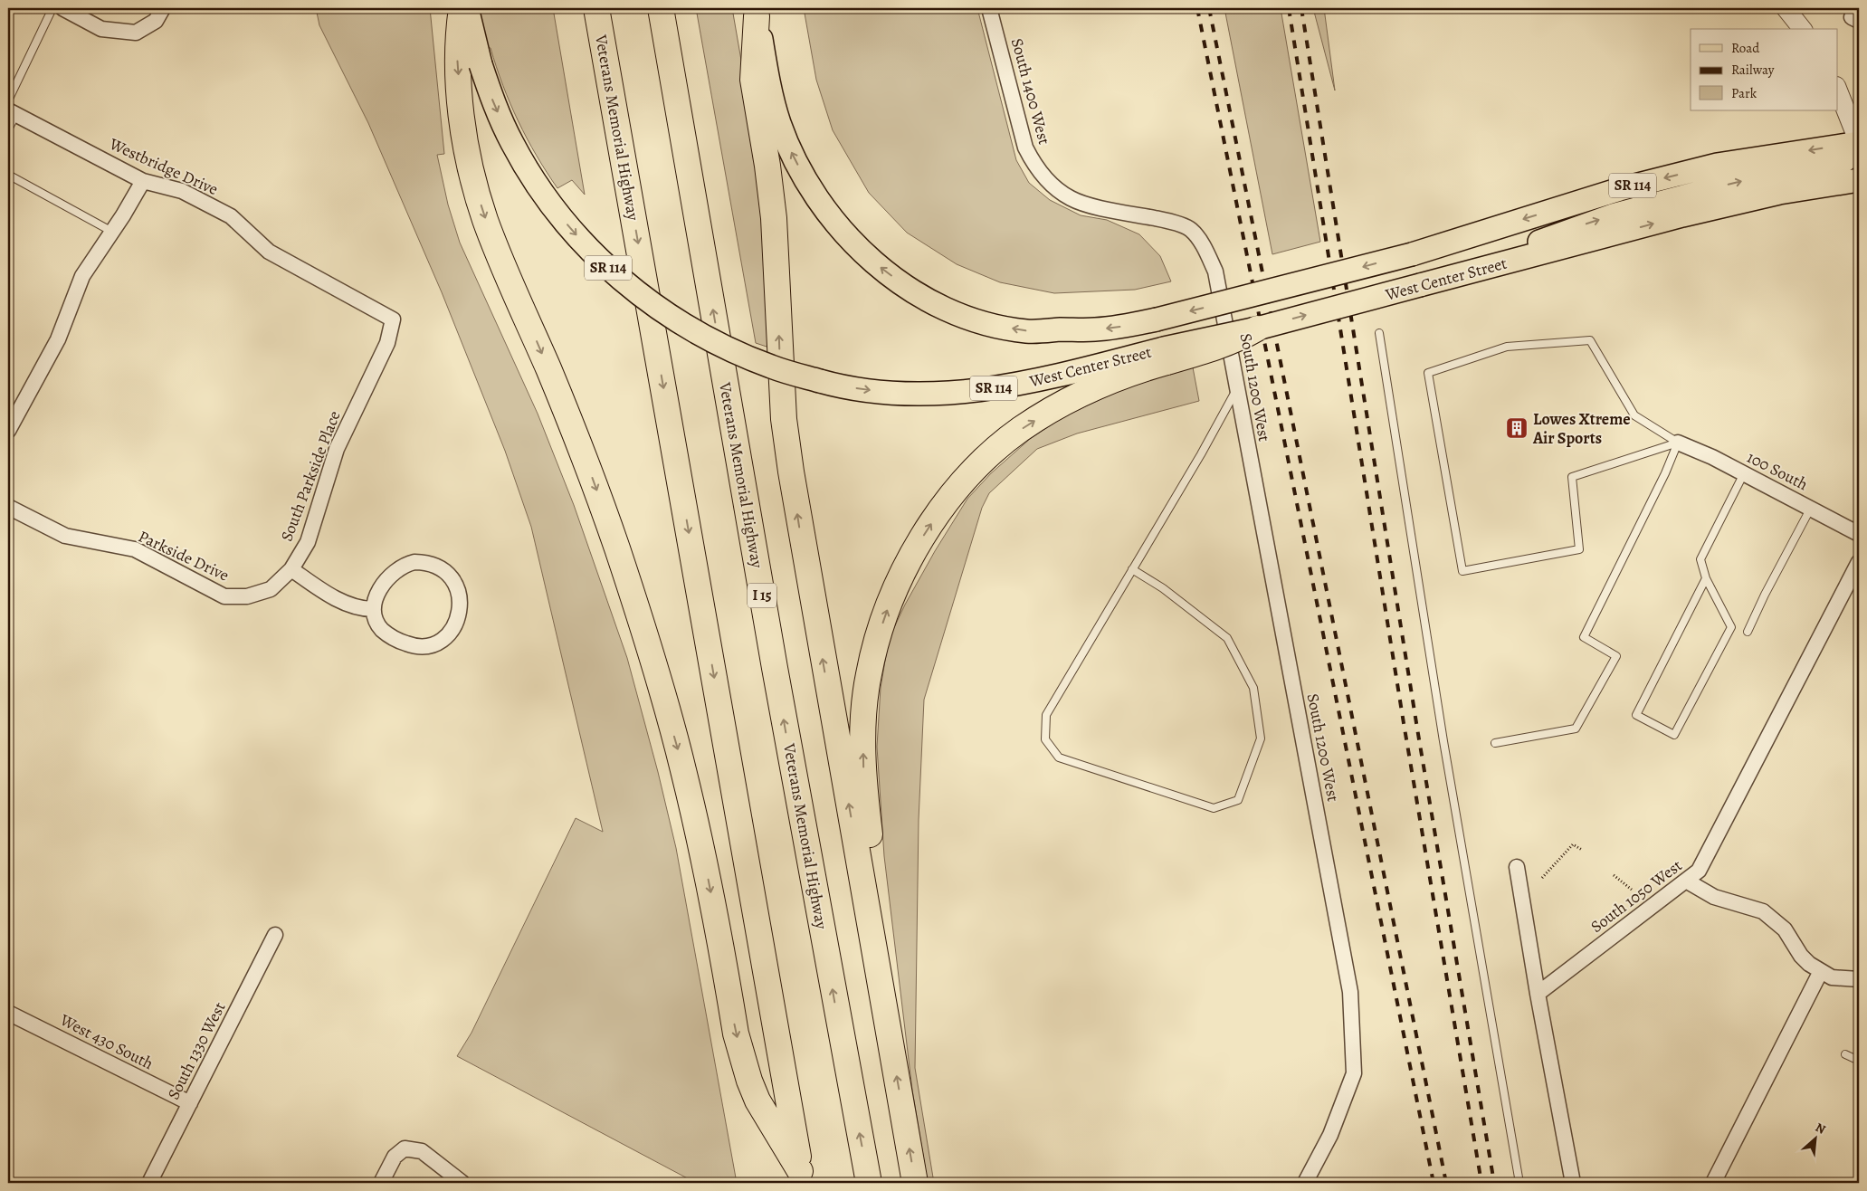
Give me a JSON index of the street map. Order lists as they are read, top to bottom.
{
  "streets": {
    "highway": ["Veterans Memorial Highway", "I 15"],
    "main road": ["SR 114", "West Center Street"],
    "street": [
      "South 1400 West",
      "Westbridge Drive",
      "South 1200 West",
      "100 South",
      "South Parkside Place",
      "Parkside Drive",
      "South 1050 West",
      "West 430 South",
      "South 1330 West"
    ]
  },
  "crossings": [
    ["South 1400 West", "South 1200 West"],
    ["Westbridge Drive", "South Parkside Place"],
    ["South Parkside Place", "Parkside Drive"],
    ["West 430 South", "South 1330 West"]
  ],
  "places": {
    "building": ["Lowes Xtreme Air Sports"]
  },
  "legend": ["Road", "Railway", "Park"],
  "north": "top right"
}
